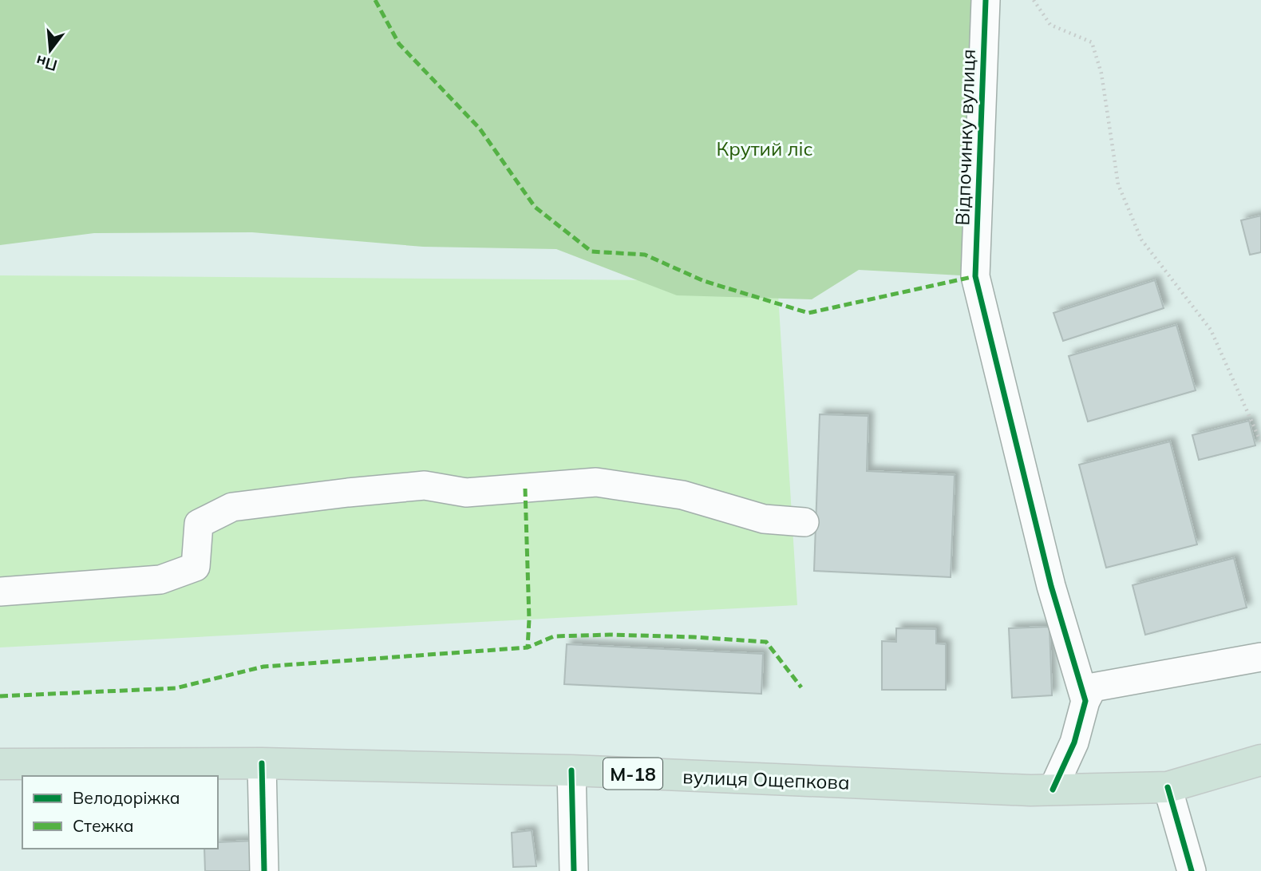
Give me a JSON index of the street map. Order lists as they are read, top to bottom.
{
  "streets": {
    "highway": ["М-18", "вулиця Ощепкова"],
    "street": ["Відпочинку вулиця"]
  },
  "parks": ["Крутий ліс"],
  "legend": ["Велодоріжка", "Стежка"],
  "north": "bottom"
}
